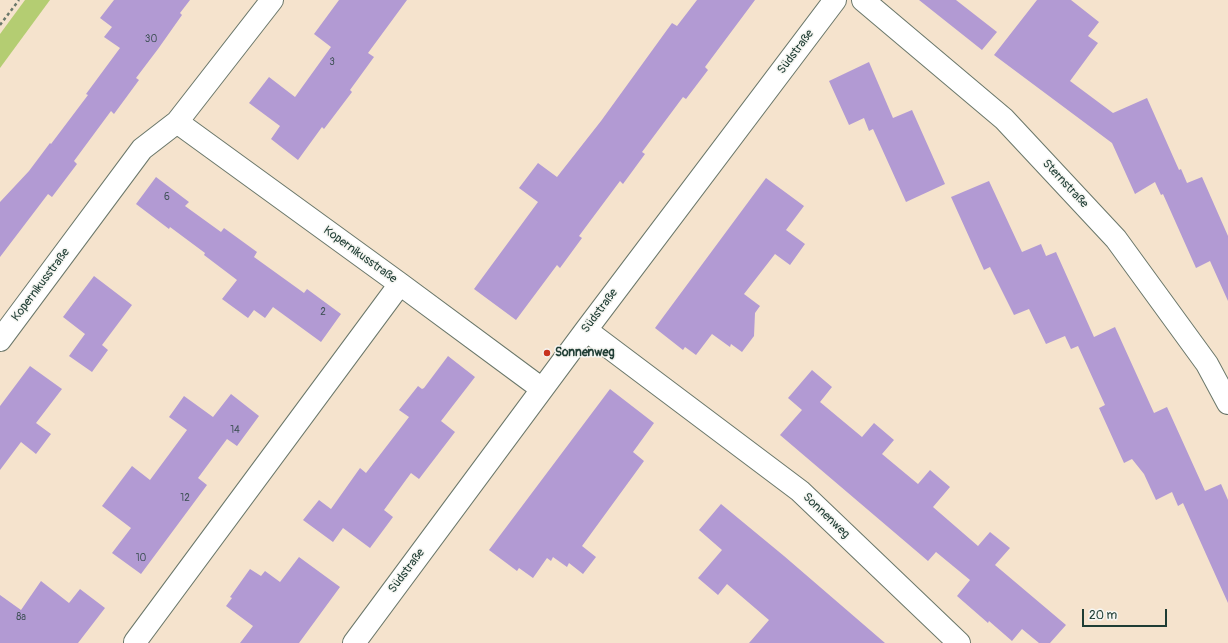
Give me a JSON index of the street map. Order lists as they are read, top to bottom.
{
  "streets": {
    "street": [
      "Südstraße",
      "Sternstraße",
      "Kopernikusstraße",
      "Sonnenweg"
    ]
  },
  "crossings": [
    ["Südstraße", "Kopernikusstraße"],
    ["Südstraße", "Sonnenweg"]
  ],
  "places": ["Sonnenweg"],
  "house_numbers": [
    "30",
    "3",
    "6",
    "2",
    "14",
    "12",
    "10",
    "8a"
  ],
  "scale_bar": "20 m"
}
